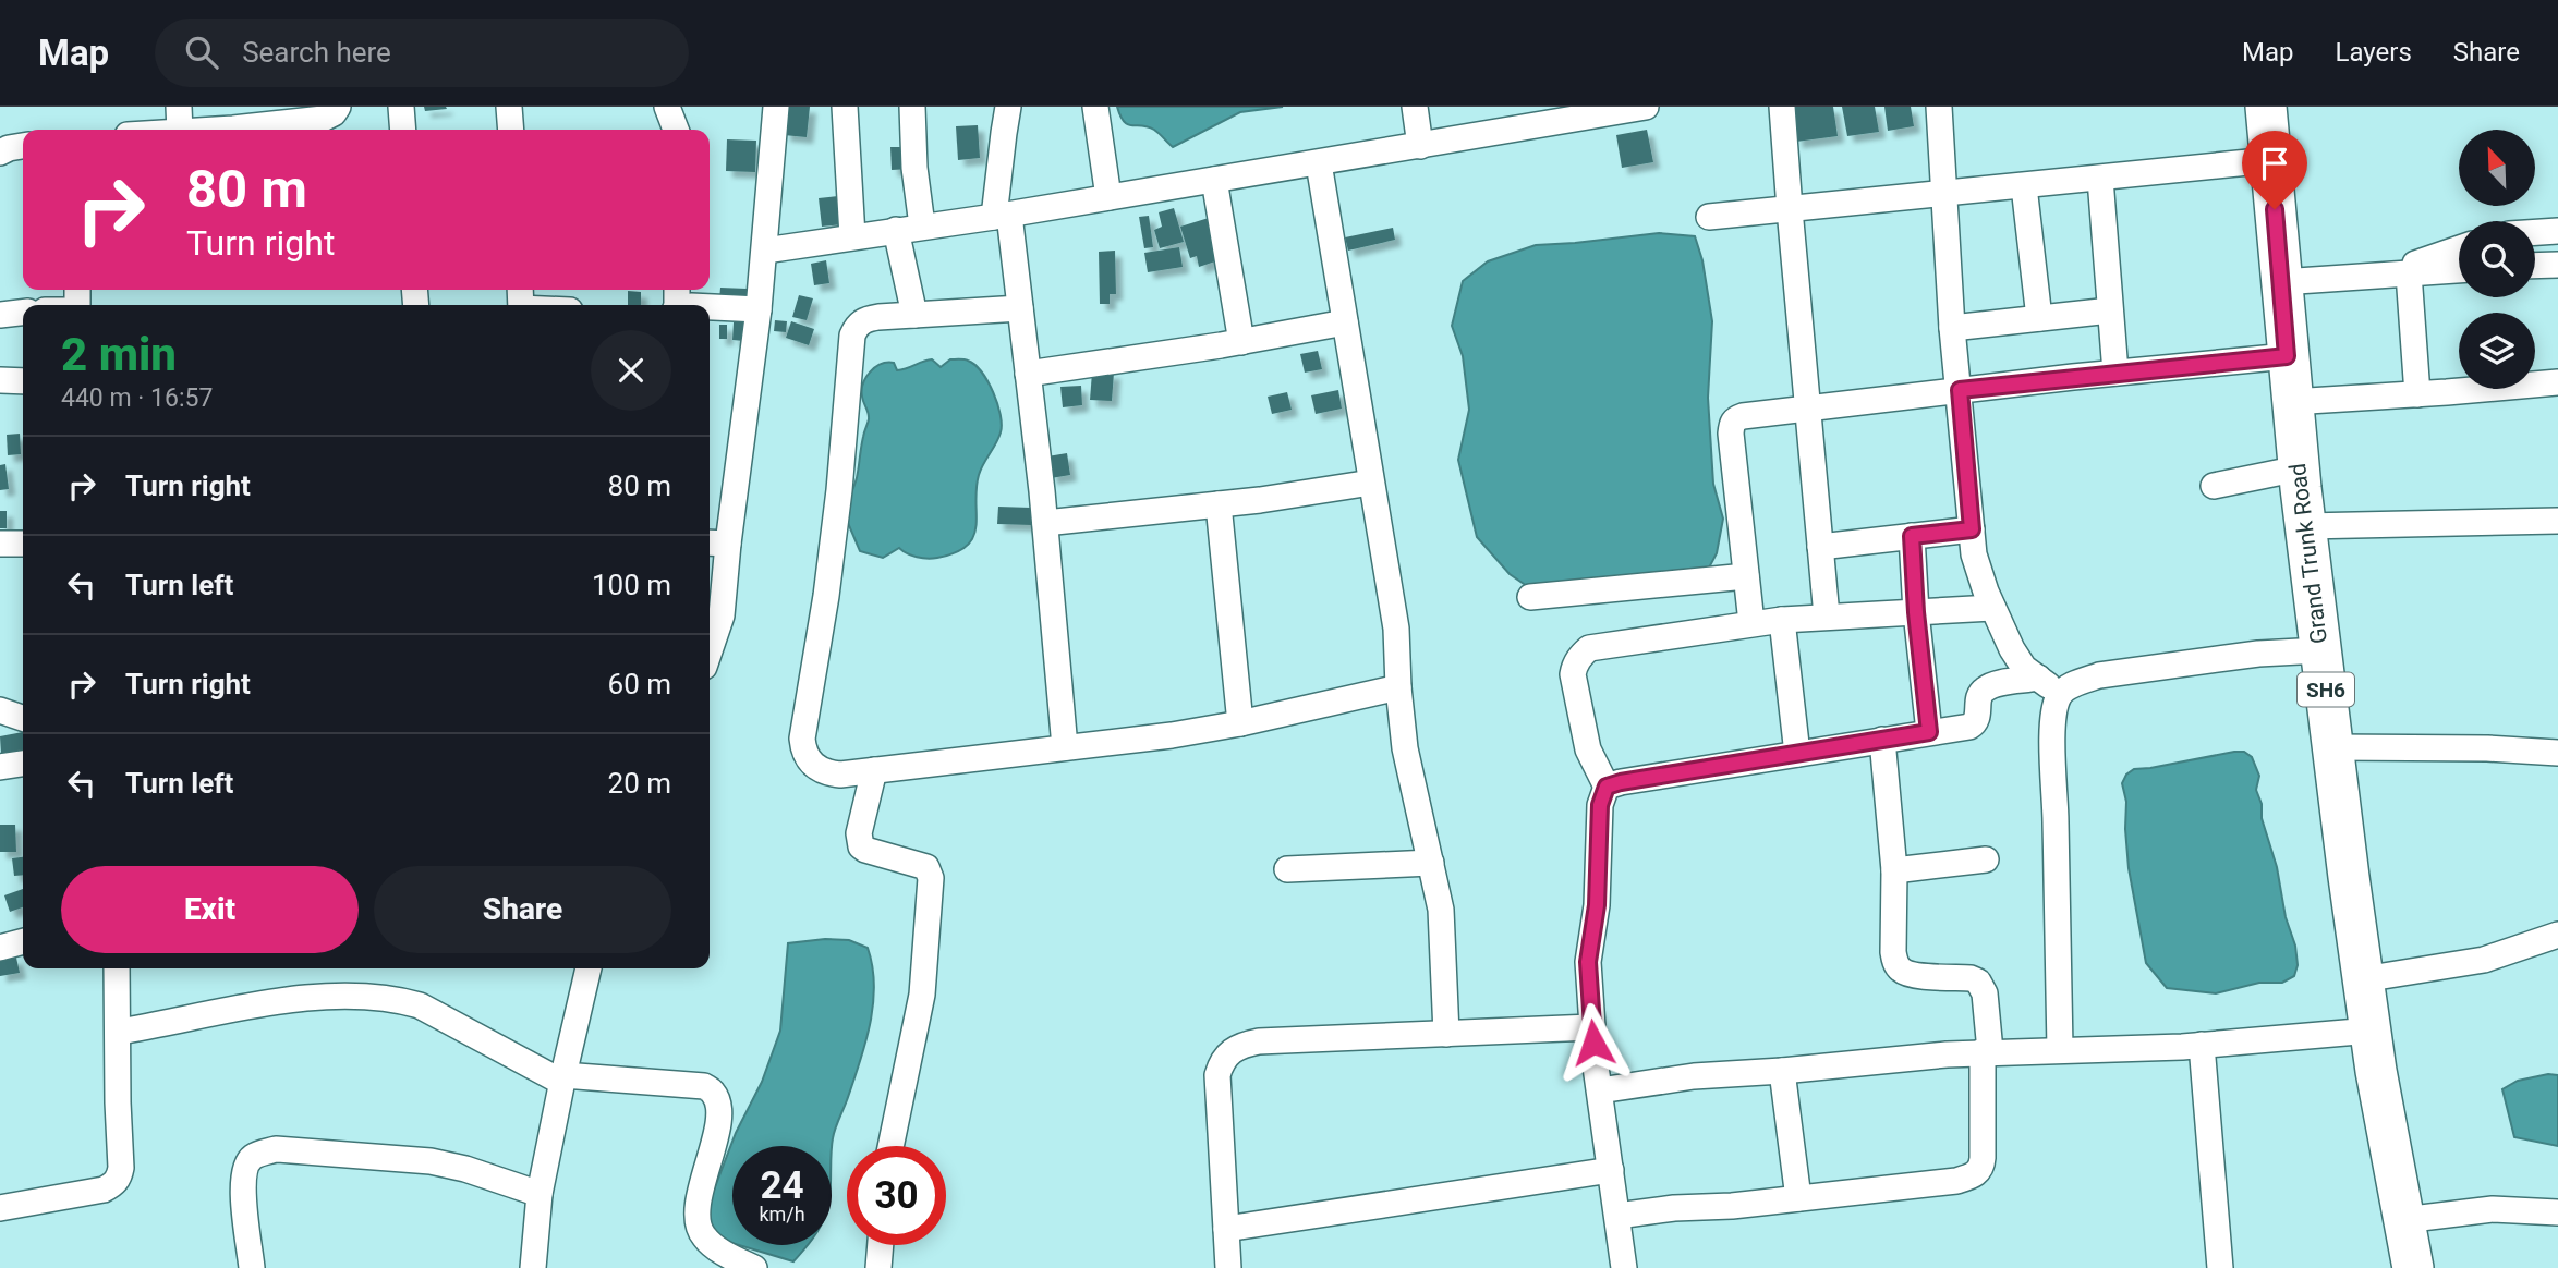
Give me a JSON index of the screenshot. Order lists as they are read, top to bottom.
{
  "streets": {
    "main road": ["Grand Trunk Road", "SH6"]
  },
  "north": "top left",
  "page": {
    "header": "Map",
    "search": "Search here",
    "nav": ["Map", "Layers", "Share"],
    "turn": ["80 m", "Turn right"],
    "heading": ["2 min", "440 m · 16:57"],
    "list": [
      {
        "name": "Turn right",
        "value": "80 m"
      },
      {
        "name": "Turn left",
        "value": "100 m"
      },
      {
        "name": "Turn right",
        "value": "60 m"
      },
      {
        "name": "Turn left",
        "value": "20 m"
      }
    ],
    "buttons": ["Exit", "Share"],
    "speed": "24 km/h",
    "limit": "30"
  }
}
